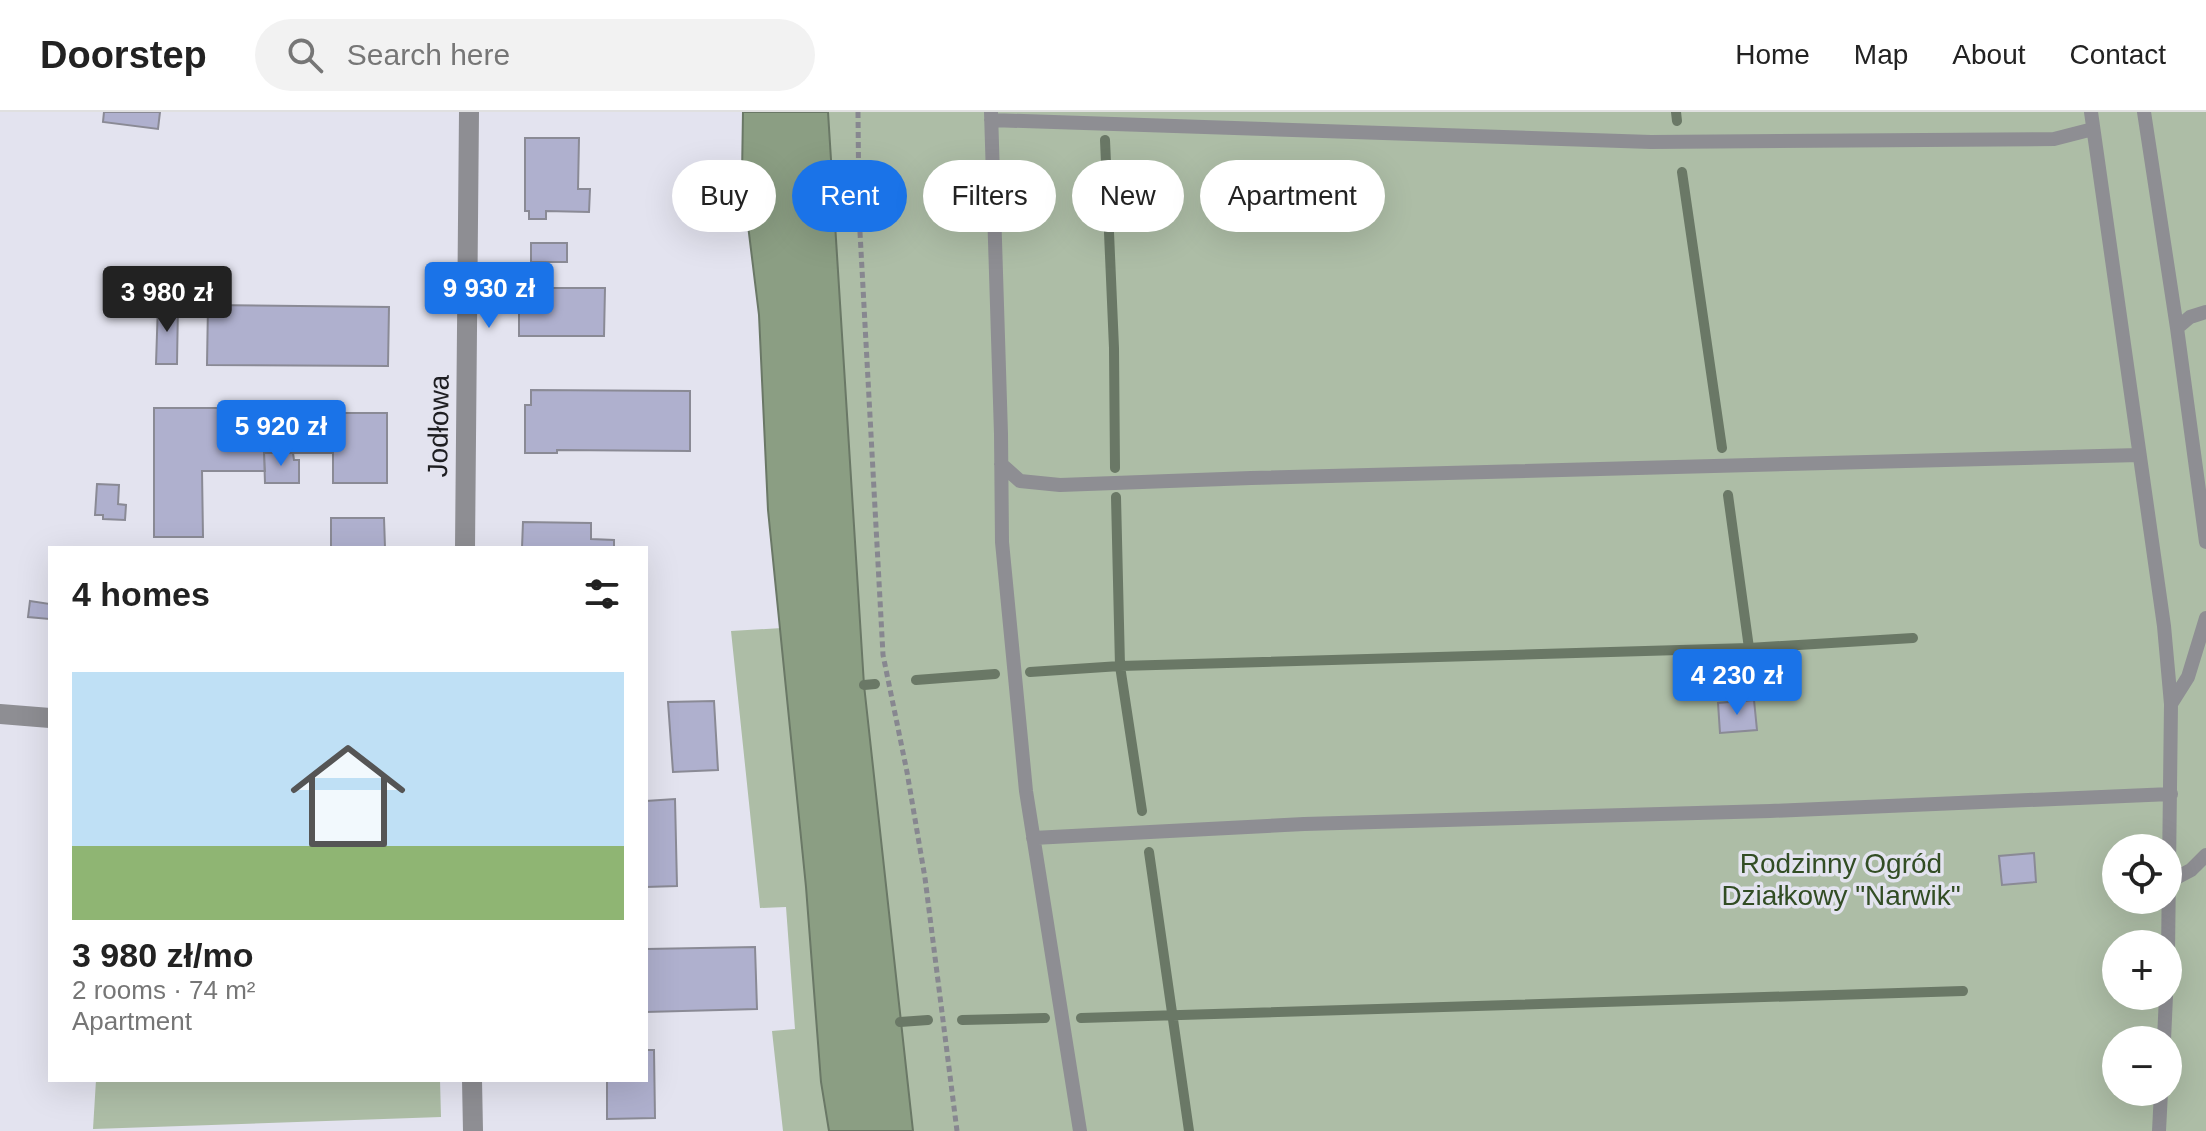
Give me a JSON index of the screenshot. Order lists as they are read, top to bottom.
{
  "streets": {
    "street": ["Jodłowa"]
  },
  "parks": ["Rodzinny Ogród Działkowy \"Narwik\""],
  "page": {
    "header": "Doorstep",
    "search": "Search here",
    "nav": [
      "Home",
      "Map",
      "About",
      "Contact"
    ],
    "chip": [
      "Buy",
      "Rent",
      "Filters",
      "New",
      "Apartment"
    ],
    "price": [
      "9 930 zł",
      "3 980 zł",
      "5 920 zł",
      "4 230 zł"
    ],
    "heading": "4 homes",
    "list": [
      {
        "name": "3 980 zł/mo",
        "note": "2 rooms · 74 m² · Apartment"
      }
    ],
    "map_buttons": ["+", "−"]
  }
}
